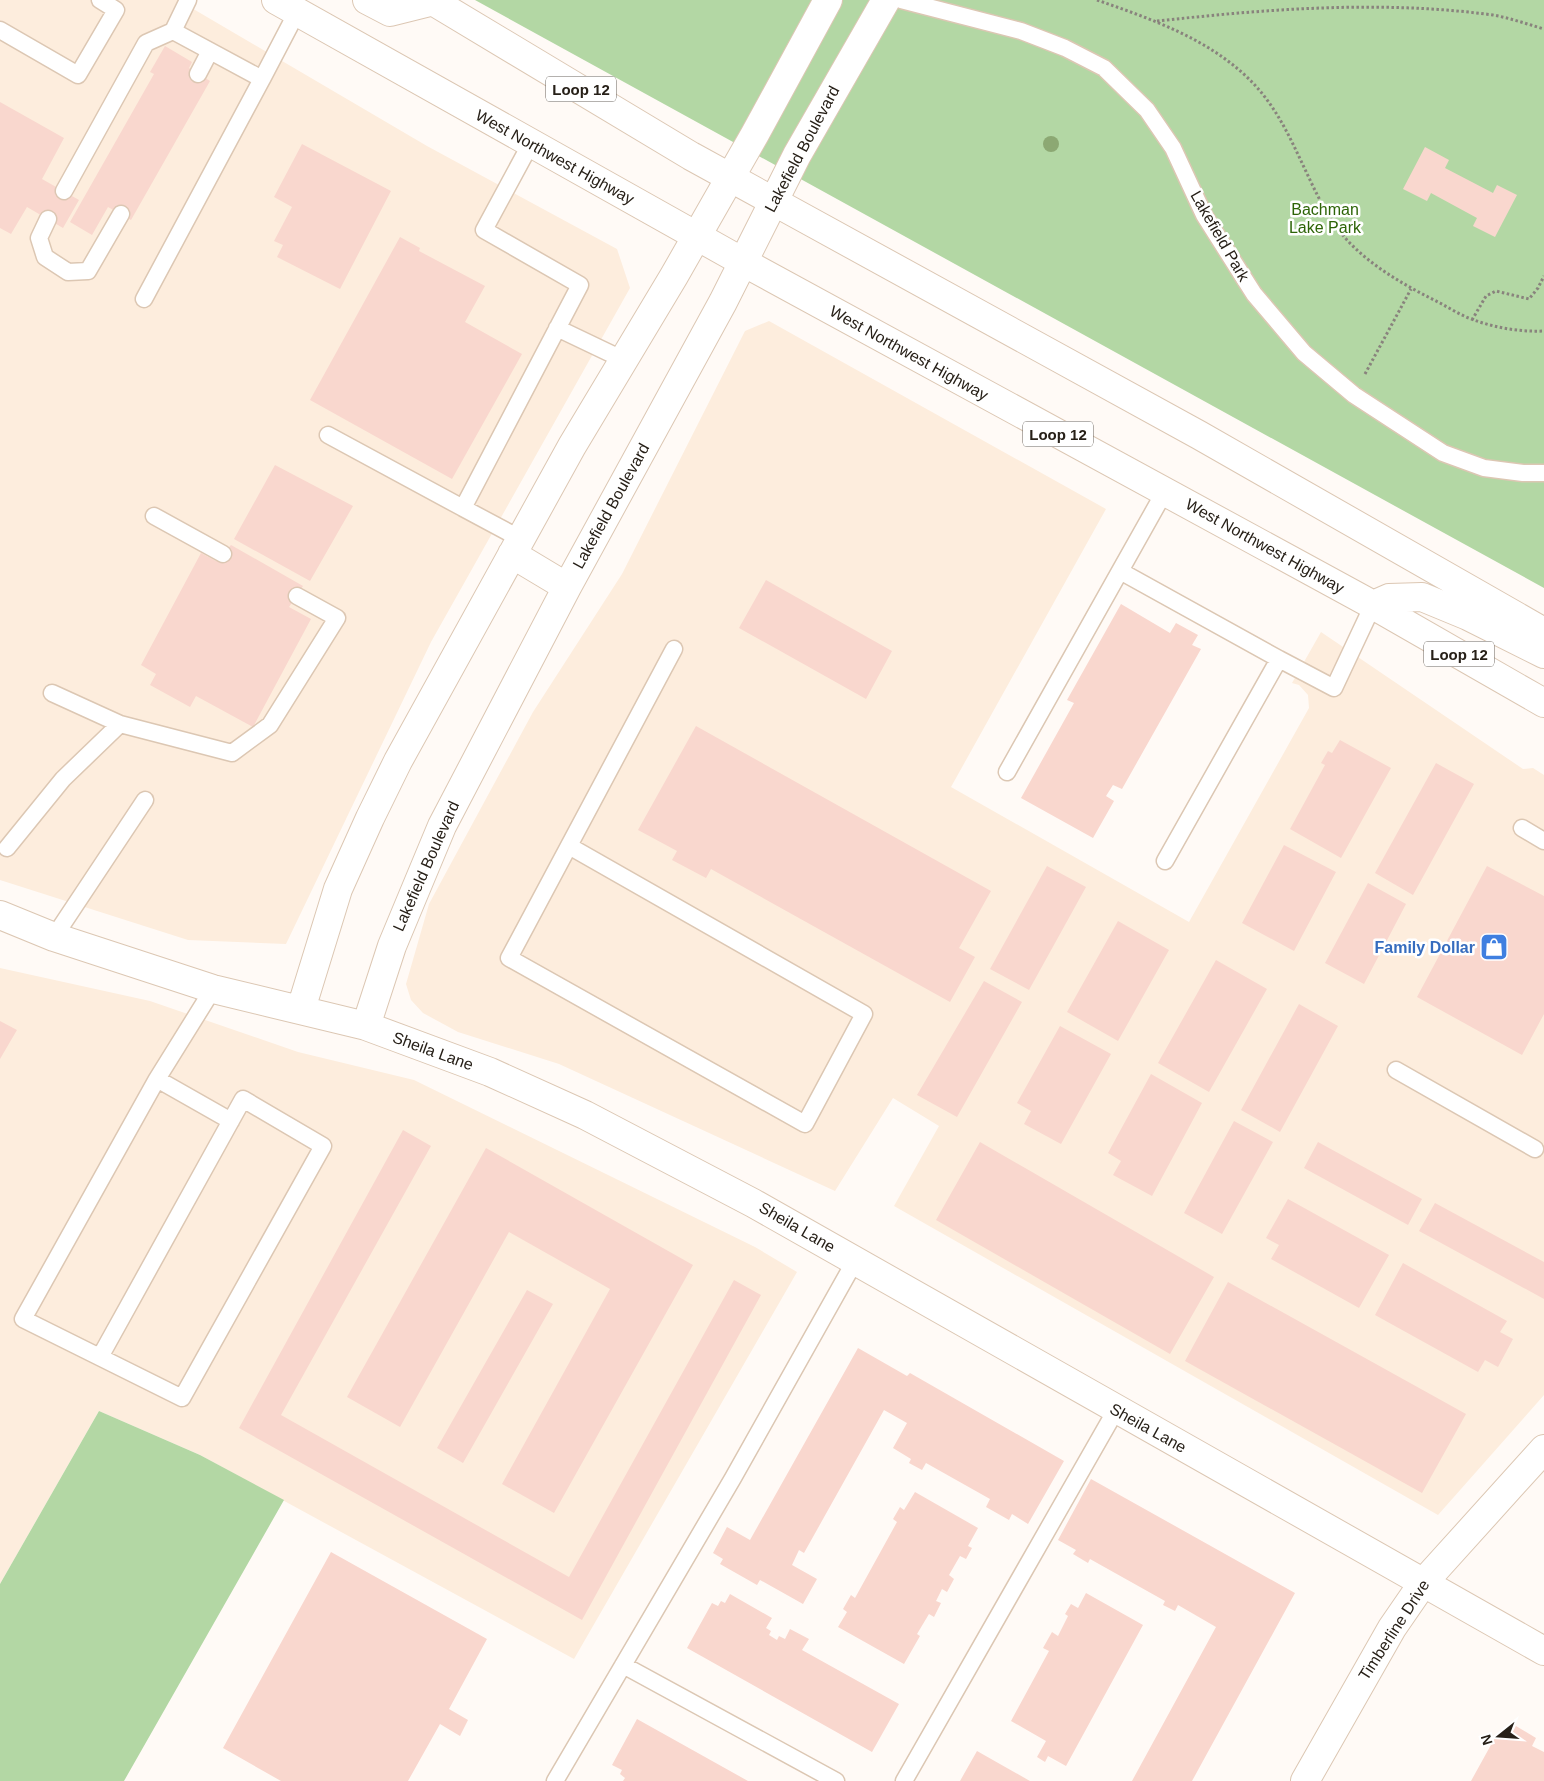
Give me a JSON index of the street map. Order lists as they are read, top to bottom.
{
  "streets": {
    "street": [
      "Loop 12",
      "Lakefield Boulevard",
      "West Northwest Highway",
      "Sheila Lane",
      "Timberline Drive"
    ],
    "lane": ["Lakefield Park"]
  },
  "crossings": [
    ["Loop 12", "Lakefield Boulevard"],
    ["Lakefield Boulevard", "West Northwest Highway"],
    ["Lakefield Boulevard", "Sheila Lane"],
    ["Sheila Lane", "Timberline Drive"]
  ],
  "parks": ["Bachman Lake Park"],
  "places": {
    "shop": ["Family Dollar"]
  },
  "north": "left"
}
